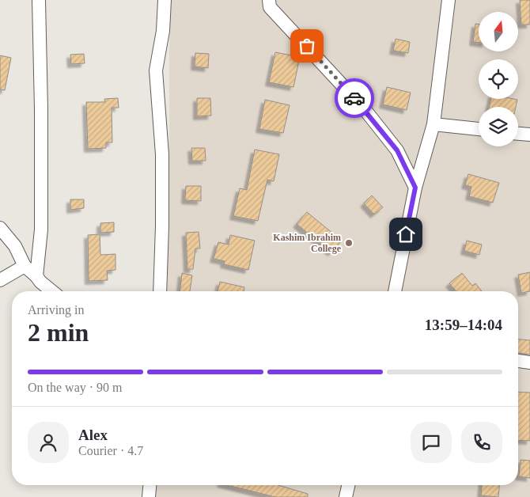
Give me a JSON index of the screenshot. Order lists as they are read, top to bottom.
{
  "places": ["Kashim Ibrahim College"],
  "north": "top",
  "page": {
    "heading": ["2 min", "Arriving in", "13:59–14:04"],
    "panel": ["Alex", "Courier · 4.7"],
    "bar": "On the way · 90 m"
  }
}
